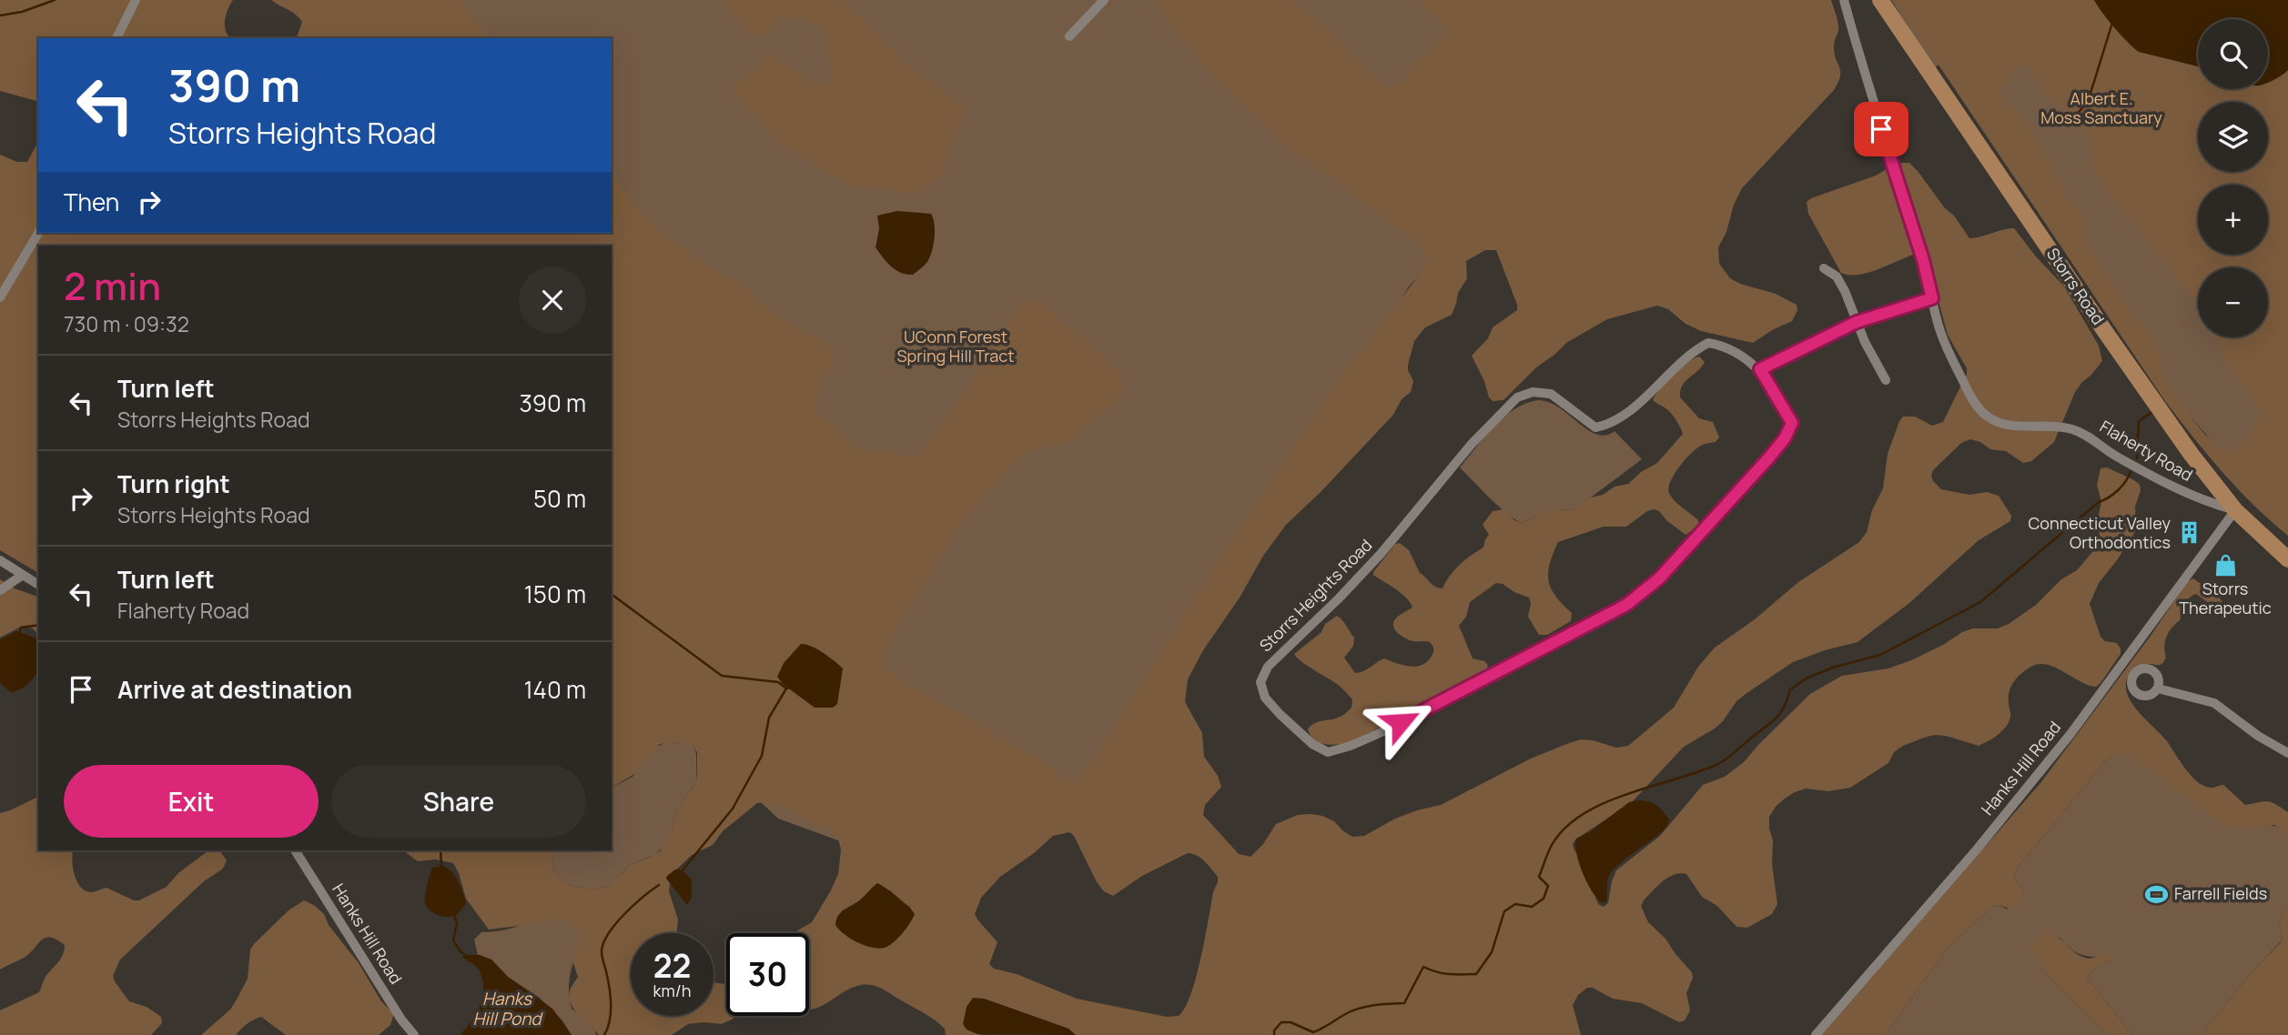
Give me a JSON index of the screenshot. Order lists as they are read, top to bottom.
{
  "streets": {
    "main road": ["Storrs Road"],
    "street": ["Flaherty Road", "Storrs Heights Road", "Hanks Hill Road"]
  },
  "crossings": [
    ["Storrs Road", "Flaherty Road"],
    ["Storrs Road", "Hanks Hill Road"],
    ["Flaherty Road", "Hanks Hill Road"]
  ],
  "water": ["Hanks Hill Pond"],
  "parks": ["Albert E. Moss Sanctuary", "UConn Forest Spring Hill Tract"],
  "places": {
    "building": ["Connecticut Valley Orthodontics"],
    "shop": ["Storrs Therapeutic"],
    "sports": ["Farrell Fields"]
  },
  "page": {
    "map_buttons": ["+", "−"],
    "turn": ["390 m", "Storrs Heights Road"],
    "then": "Then",
    "heading": ["2 min", "730 m · 09:32"],
    "list": [
      {
        "name": "Turn left",
        "note": "Storrs Heights Road",
        "value": "390 m"
      },
      {
        "name": "Turn right",
        "note": "Storrs Heights Road",
        "value": "50 m"
      },
      {
        "name": "Turn left",
        "note": "Flaherty Road",
        "value": "150 m"
      },
      {
        "name": "Arrive at destination",
        "value": "140 m"
      }
    ],
    "buttons": ["Exit", "Share"],
    "speed": "22 km/h",
    "limit": "30"
  }
}
